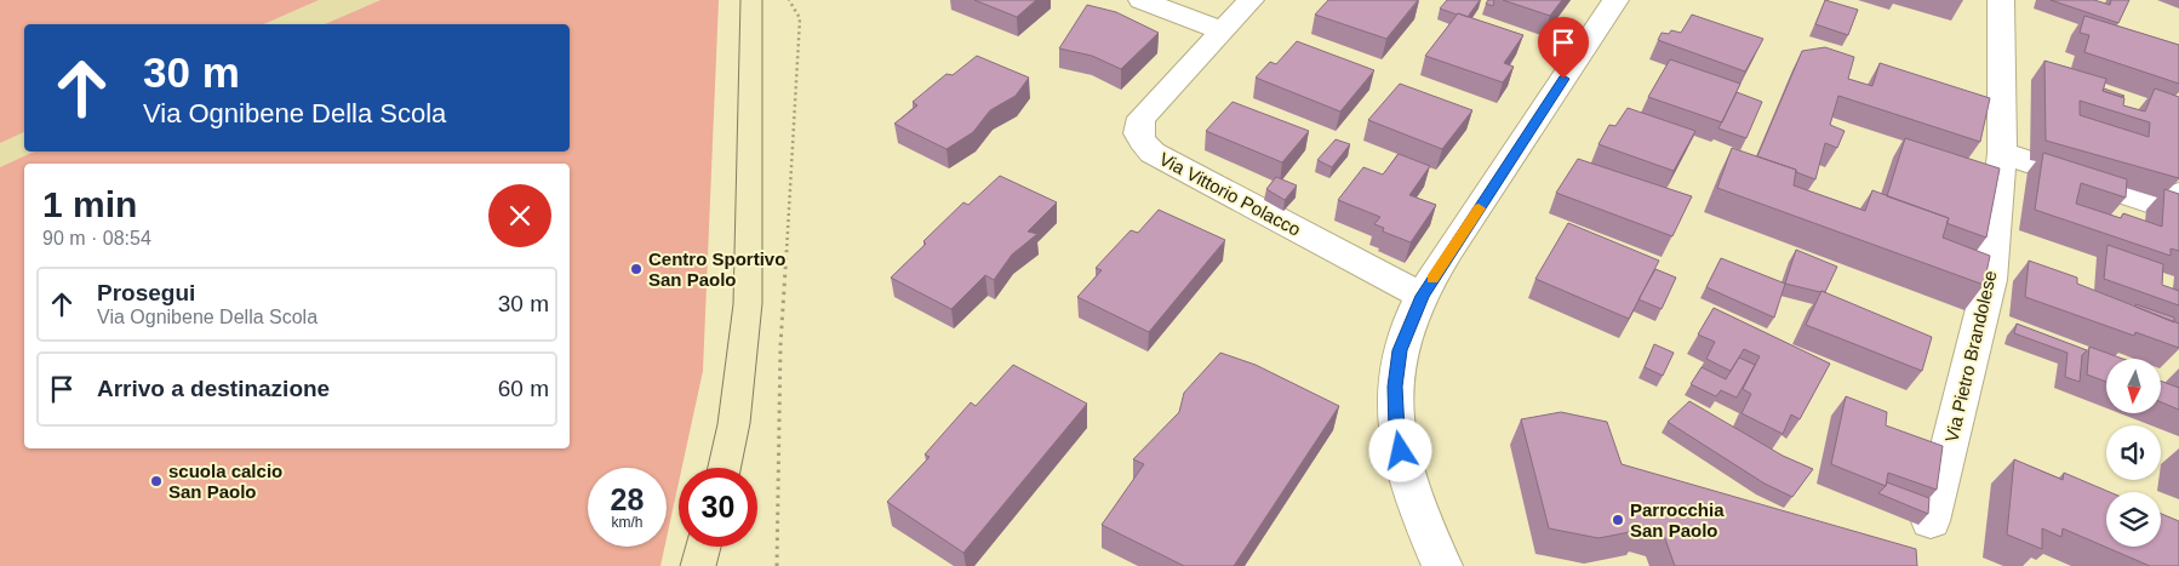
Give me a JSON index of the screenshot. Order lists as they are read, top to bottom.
{
  "streets": {
    "street": ["Via Vittorio Polacco", "Via Pietro Brandolese"]
  },
  "places": ["Centro Sportivo San Paolo", "scuola calcio San Paolo", "Parrocchia San Paolo"],
  "north": "bottom",
  "page": {
    "turn": ["30 m", "Via Ognibene Della Scola"],
    "heading": ["1 min", "90 m · 08:54"],
    "list": [
      {
        "name": "Prosegui",
        "note": "Via Ognibene Della Scola",
        "value": "30 m"
      },
      {
        "name": "Arrivo a destinazione",
        "value": "60 m"
      }
    ],
    "speed": "28 km/h",
    "limit": "30"
  }
}
